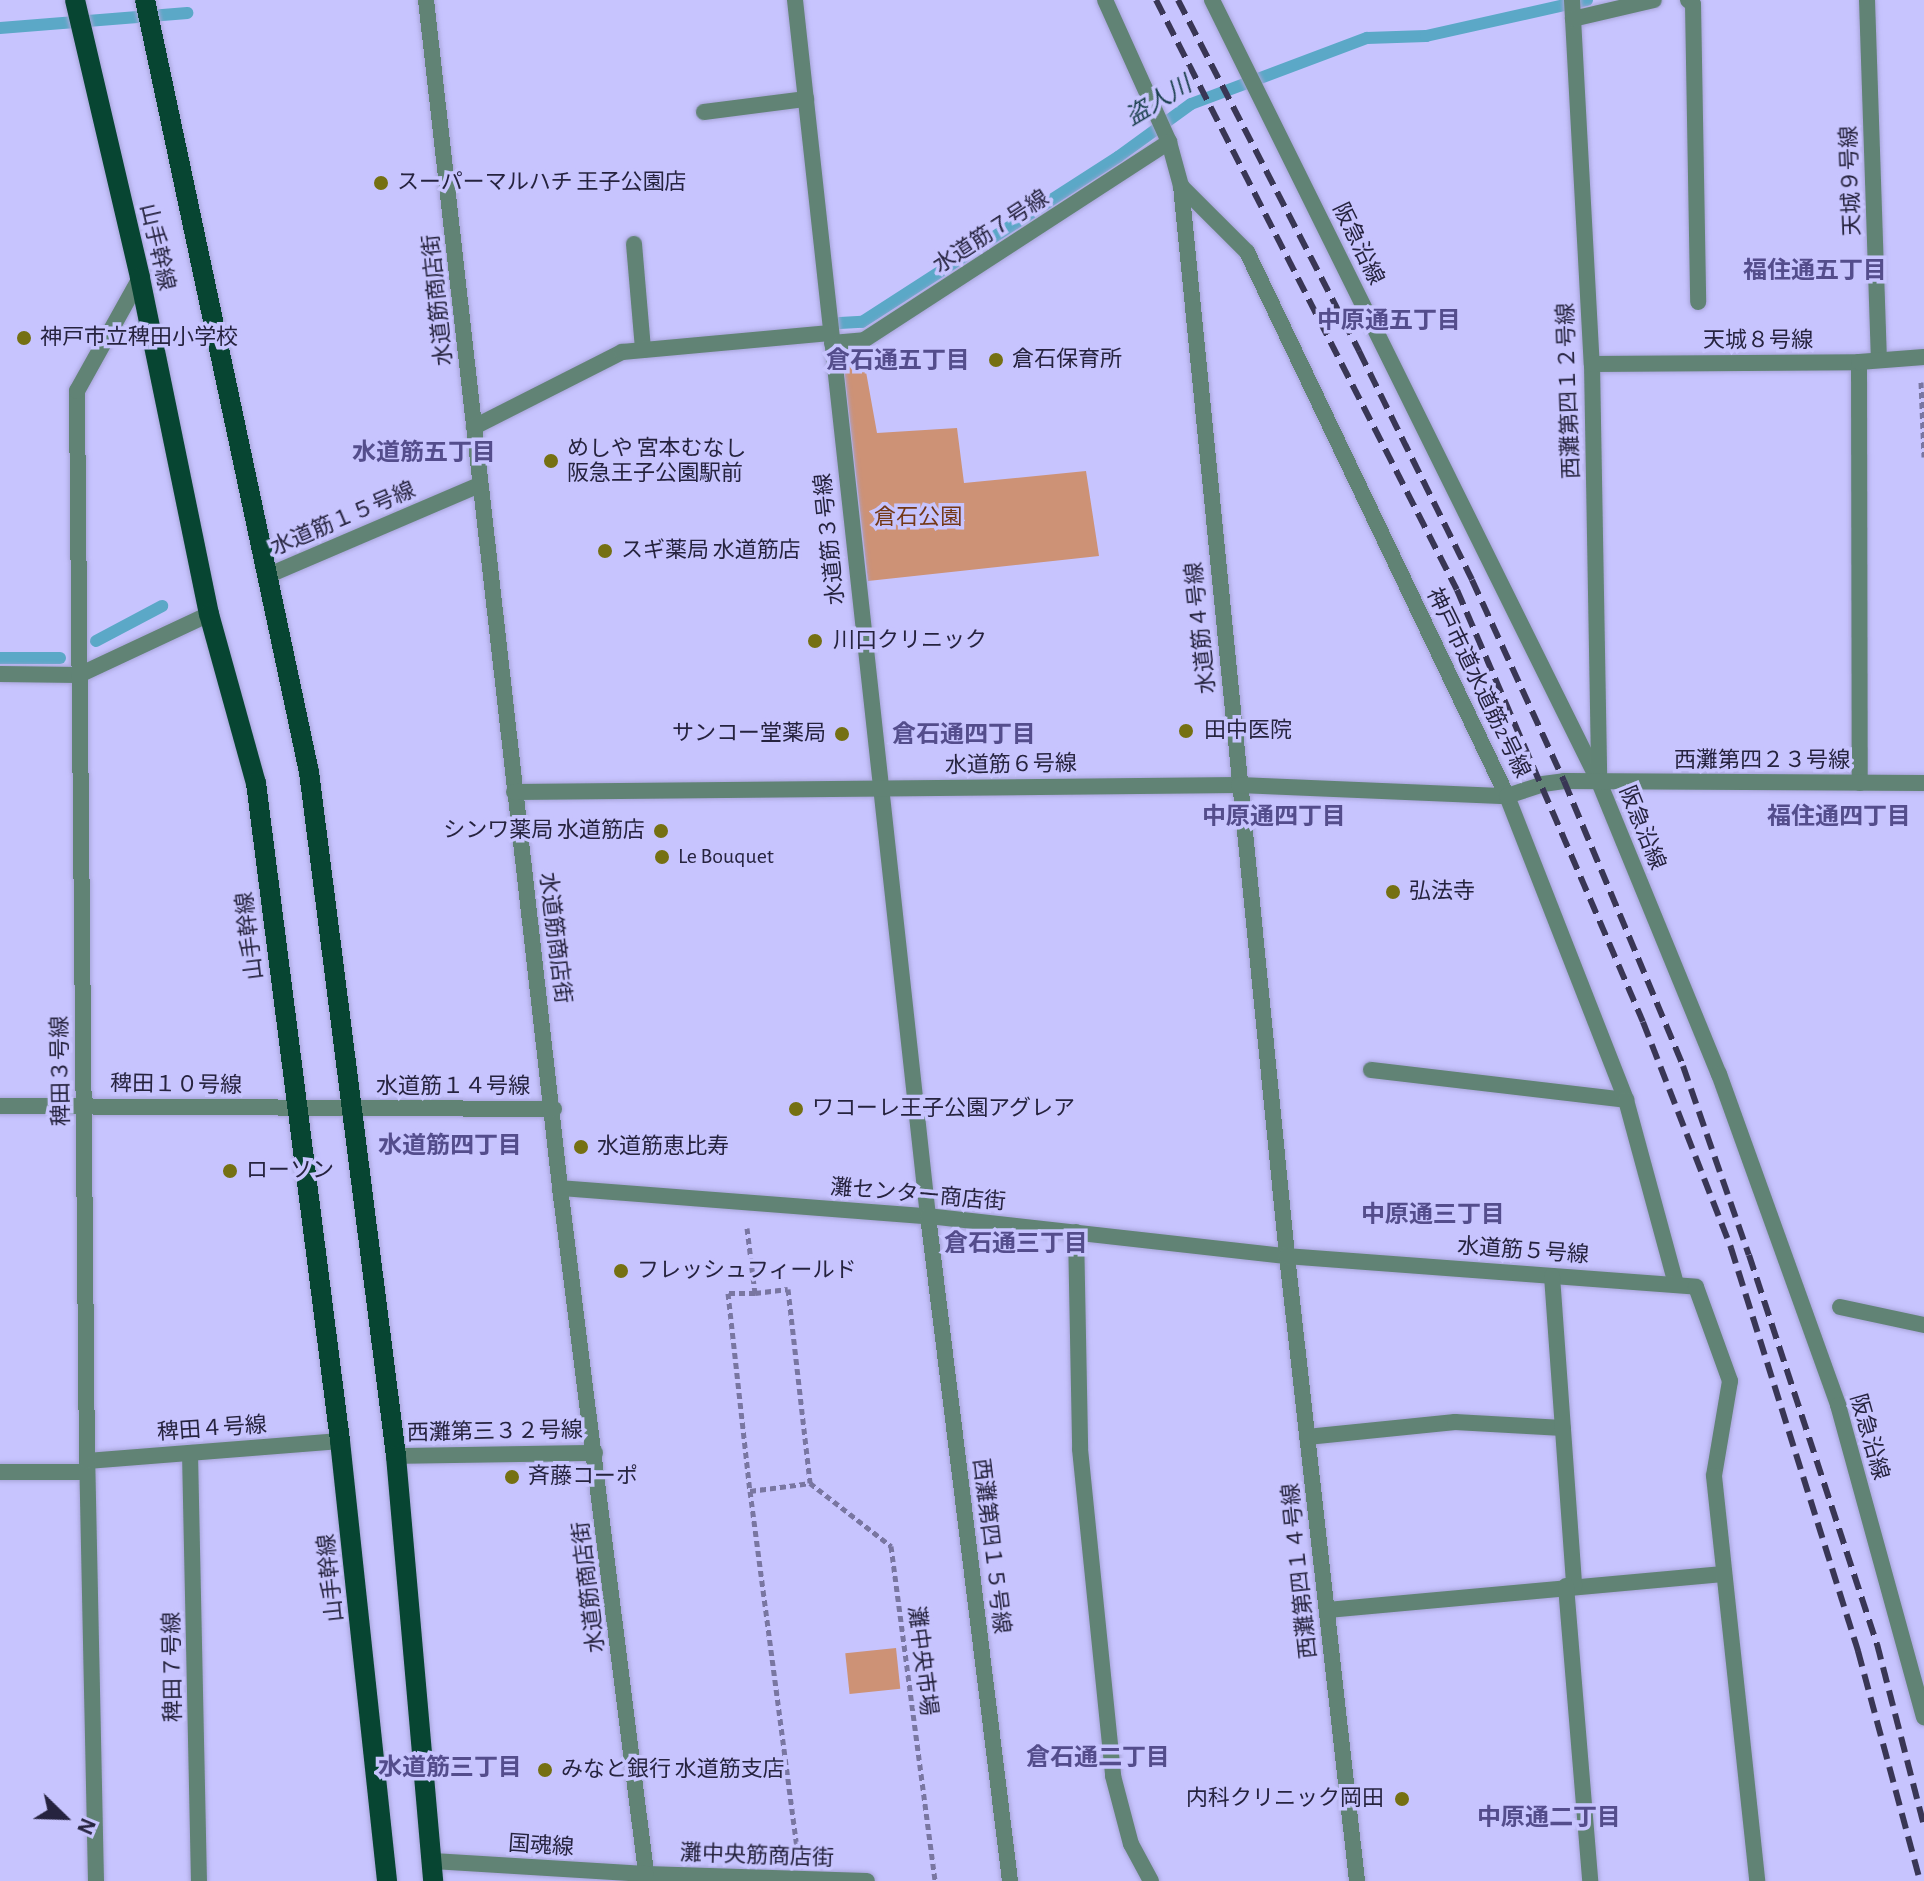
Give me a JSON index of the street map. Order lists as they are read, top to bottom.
{
  "streets": {
    "main road": ["山手幹線"],
    "street": [
      "天城９号線",
      "水道筋７号線",
      "阪急沿線",
      "水道筋商店街",
      "天城８号線",
      "西灘第四１２号線",
      "水道筋１５号線",
      "水道筋３号線",
      "水道筋４号線",
      "神戸市道水道筋2号線",
      "西灘第四２３号線",
      "水道筋６号線",
      "稗田３号線",
      "稗田１０号線",
      "水道筋１４号線",
      "灘センター商店街",
      "水道筋５号線",
      "稗田４号線",
      "西灘第三３２号線",
      "西灘第四１５号線",
      "西灘第四１４号線",
      "稗田７号線",
      "国魂線",
      "灘中央筋商店街"
    ],
    "path": ["灘中央市場"]
  },
  "crossings": [
    ["天城９号線", "天城８号線"],
    ["水道筋７号線", "水道筋商店街"],
    ["水道筋７号線", "水道筋３号線"],
    ["水道筋７号線", "神戸市道水道筋2号線"],
    ["阪急沿線", "西灘第四１２号線"],
    ["阪急沿線", "西灘第四２３号線"],
    ["山手幹線", "水道筋１５号線"],
    ["山手幹線", "稗田３号線"],
    ["山手幹線", "稗田１０号線"],
    ["山手幹線", "水道筋１４号線"],
    ["山手幹線", "稗田４号線"],
    ["山手幹線", "西灘第三３２号線"],
    ["山手幹線", "国魂線"],
    ["水道筋商店街", "水道筋１５号線"],
    ["水道筋商店街", "水道筋６号線"],
    ["水道筋商店街", "水道筋１４号線"],
    ["水道筋商店街", "灘センター商店街"],
    ["水道筋商店街", "西灘第三３２号線"],
    ["水道筋商店街", "国魂線"],
    ["水道筋商店街", "灘中央筋商店街"],
    ["天城８号線", "西灘第四１２号線"],
    ["西灘第四１２号線", "西灘第四２３号線"],
    ["水道筋３号線", "水道筋６号線"],
    ["水道筋３号線", "灘センター商店街"],
    ["水道筋３号線", "西灘第四１５号線"],
    ["水道筋４号線", "神戸市道水道筋2号線"],
    ["水道筋４号線", "水道筋６号線"],
    ["水道筋４号線", "灘センター商店街"],
    ["水道筋４号線", "水道筋５号線"],
    ["水道筋４号線", "西灘第四１４号線"],
    ["神戸市道水道筋2号線", "西灘第四２３号線"],
    ["神戸市道水道筋2号線", "水道筋６号線"],
    ["神戸市道水道筋2号線", "水道筋５号線"],
    ["西灘第四２３号線", "水道筋６号線"],
    ["稗田３号線", "稗田１０号線"],
    ["稗田３号線", "稗田４号線"],
    ["稗田１０号線", "水道筋１４号線"],
    ["灘センター商店街", "水道筋５号線"],
    ["灘センター商店街", "西灘第四１５号線"],
    ["灘センター商店街", "西灘第四１４号線"],
    ["水道筋５号線", "西灘第四１４号線"],
    ["稗田４号線", "稗田７号線"],
    ["国魂線", "灘中央筋商店街"]
  ],
  "districts": [
    "福住通五丁目",
    "中原通五丁目",
    "倉石通五丁目",
    "水道筋五丁目",
    "倉石通四丁目",
    "中原通四丁目",
    "福住通四丁目",
    "水道筋四丁目",
    "中原通三丁目",
    "倉石通三丁目",
    "倉石通二丁目",
    "水道筋三丁目",
    "中原通二丁目"
  ],
  "water": ["盗人川"],
  "parks": ["倉石公園"],
  "places": [
    "スーパーマルハチ 王子公園店",
    "神戸市立稗田小学校",
    "倉石保育所",
    "めしや 宮本むなし 阪急王子公園駅前",
    "スギ薬局 水道筋店",
    "川口クリニック",
    "田中医院",
    "サンコー堂薬局",
    "シンワ薬局 水道筋店",
    "Le Bouquet",
    "弘法寺",
    "ワコーレ王子公園アグレア",
    "水道筋恵比寿",
    "ローソン",
    "フレッシュフィールド",
    "斉藤コーポ",
    "みなと銀行 水道筋支店",
    "内科クリニック岡田"
  ],
  "north": "bottom right"
}
